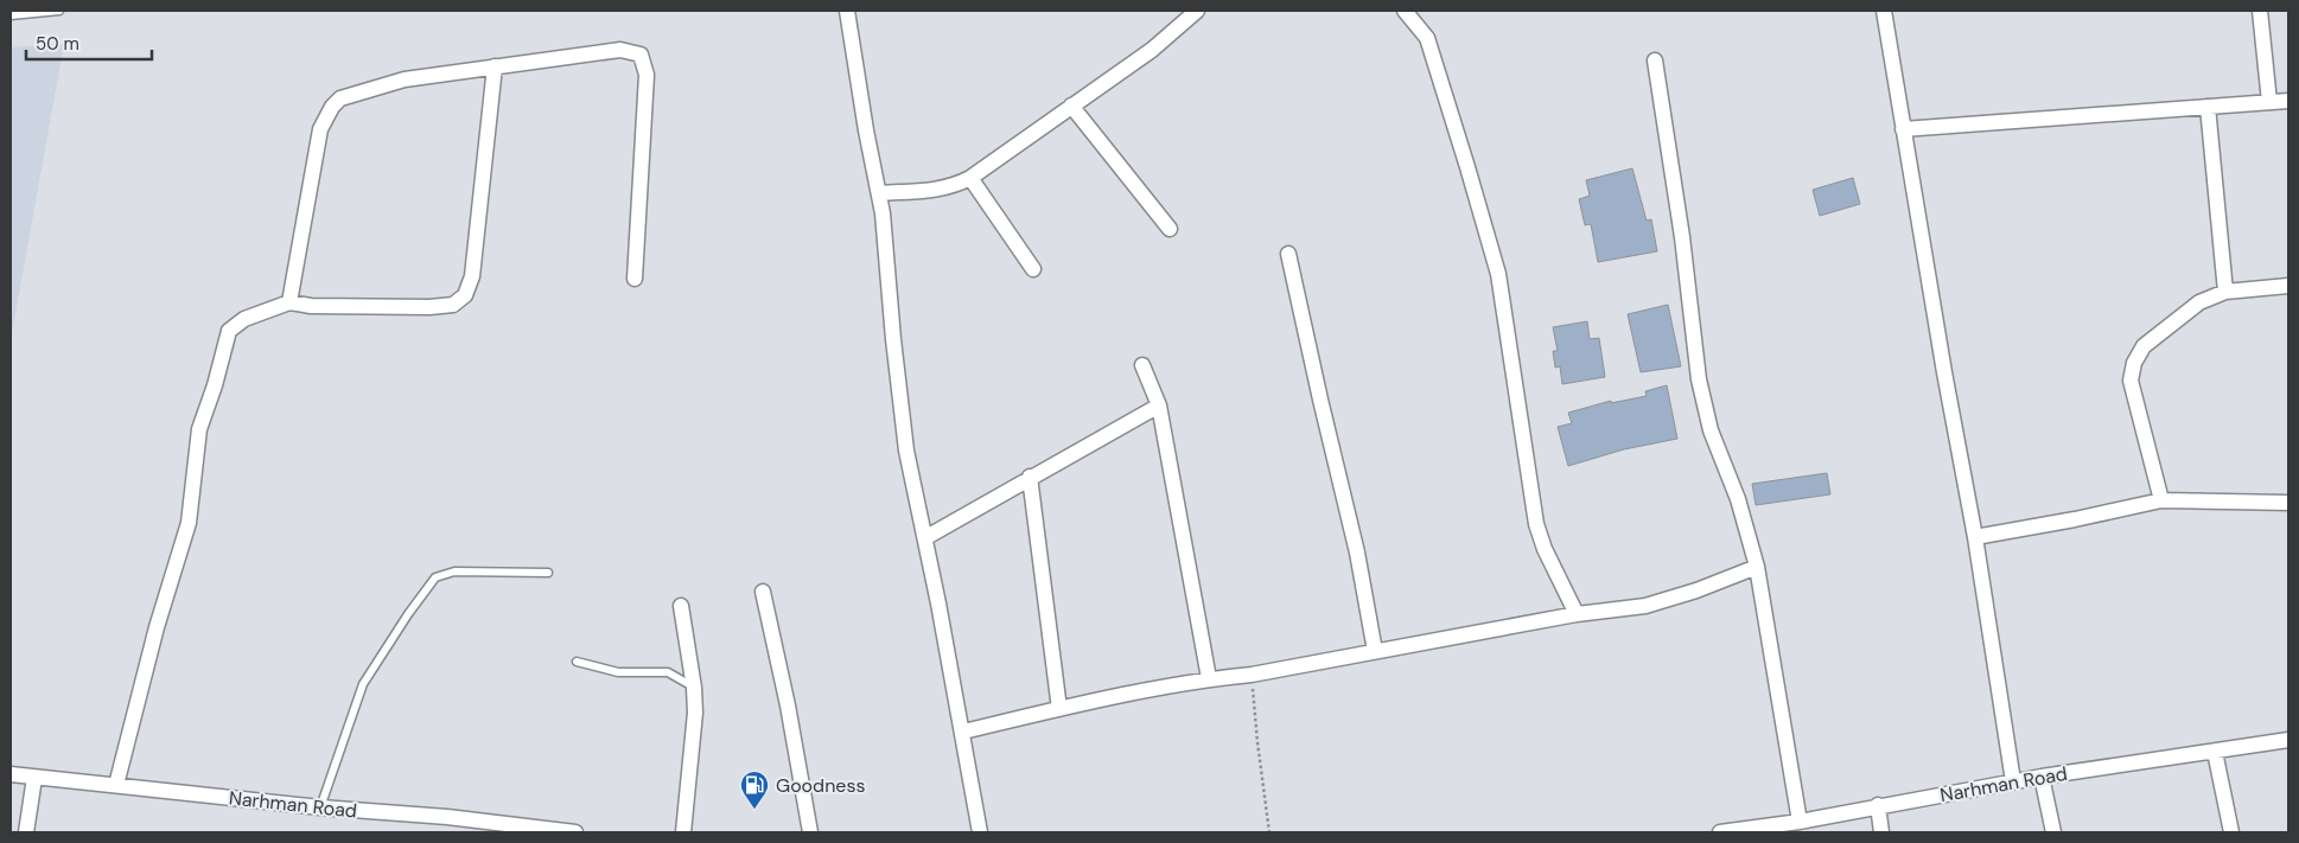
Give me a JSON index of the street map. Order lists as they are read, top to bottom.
{
  "streets": {
    "street": ["Narhman Road"]
  },
  "places": {
    "fuel station": ["Goodness"]
  },
  "scale_bar": "50 m"
}
